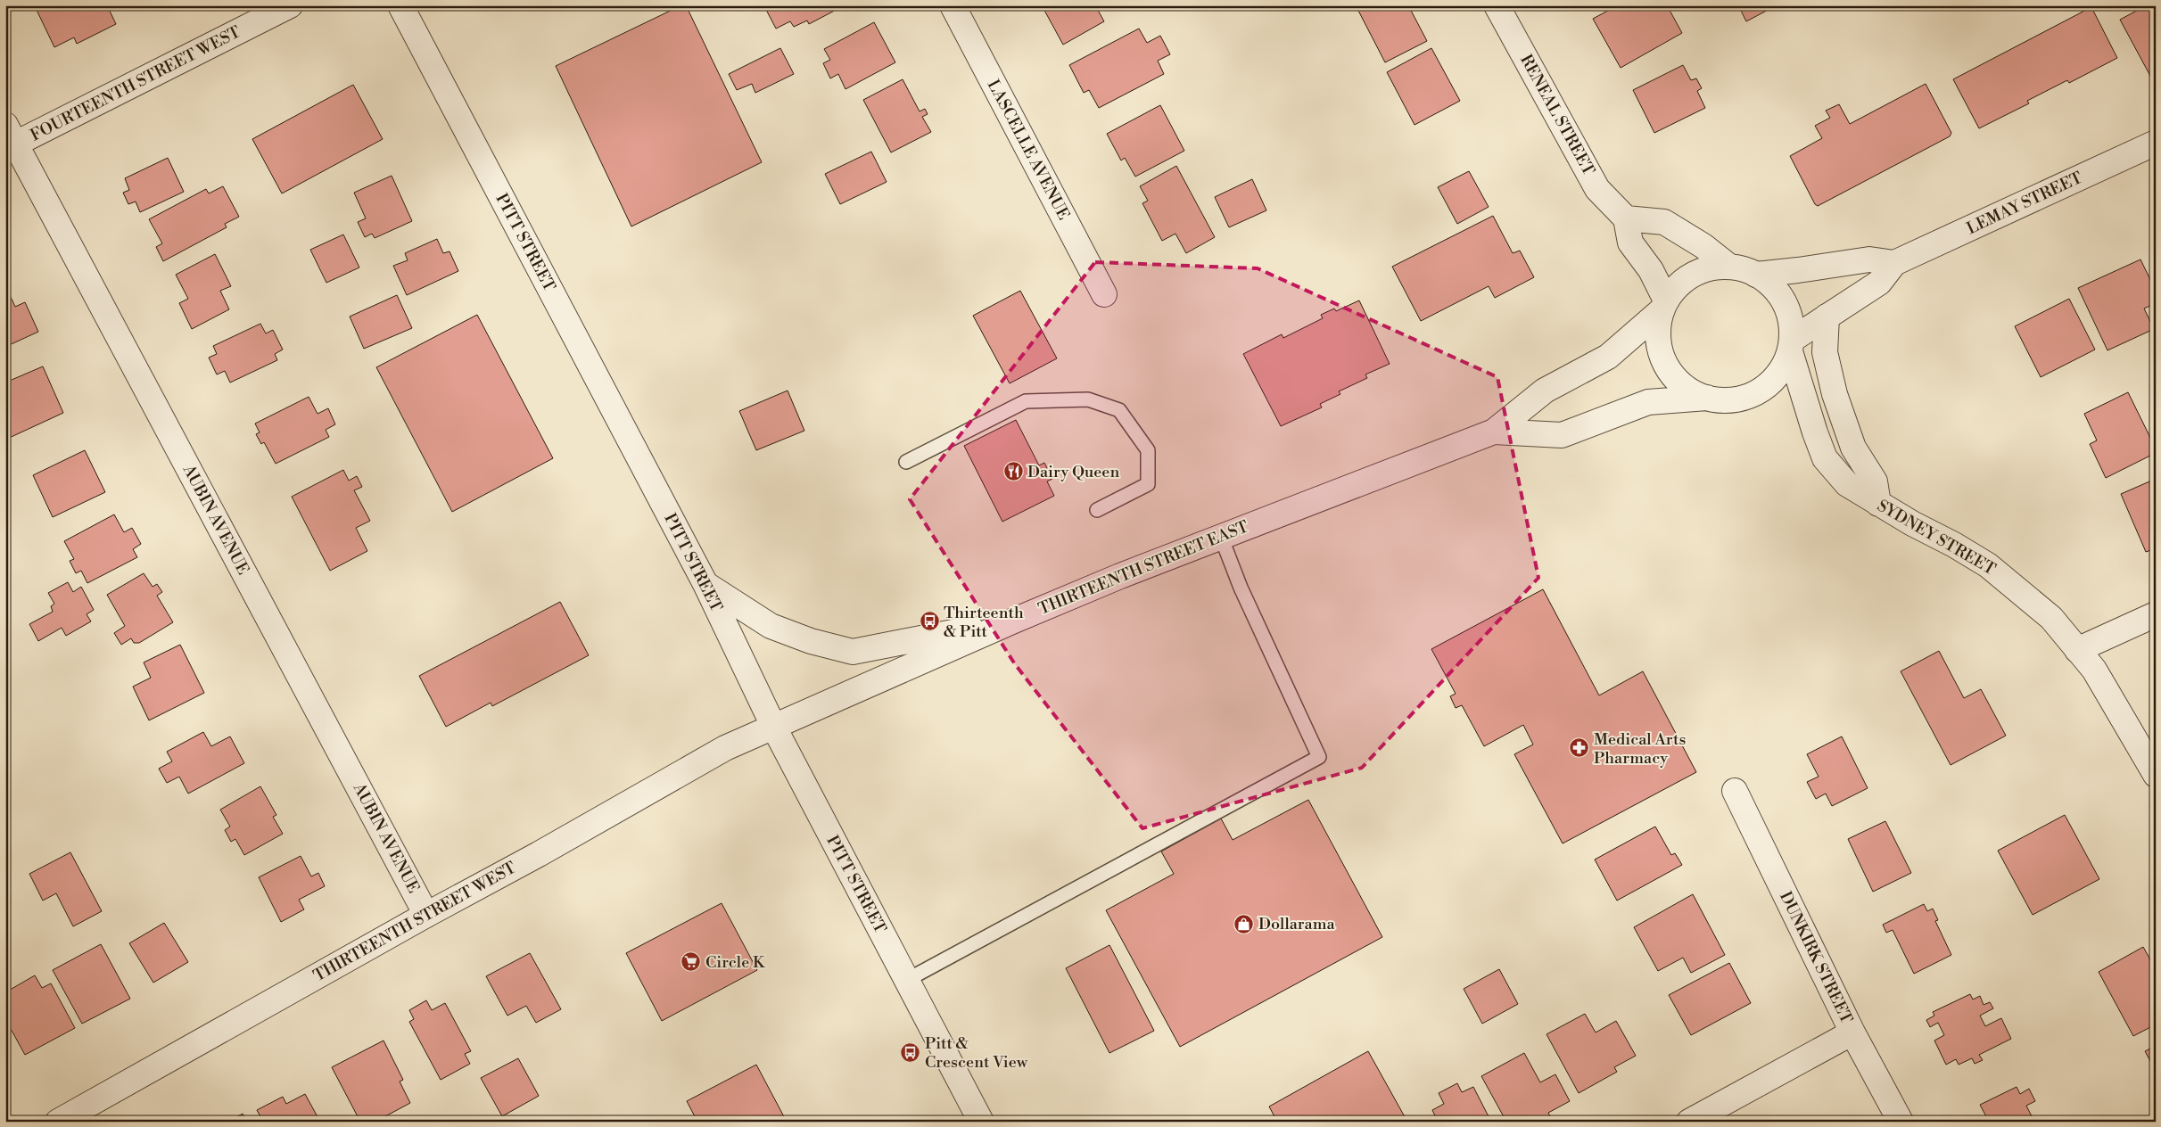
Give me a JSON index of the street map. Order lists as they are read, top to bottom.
{
  "streets": {
    "street": [
      "FOURTEENTH STREET WEST",
      "RENEAL STREET",
      "LASCELLE AVENUE",
      "LEMAY STREET",
      "PITT STREET",
      "AUBIN AVENUE",
      "SYDNEY STREET",
      "THIRTEENTH STREET EAST",
      "THIRTEENTH STREET WEST",
      "DUNKIRK STREET"
    ]
  },
  "crossings": [
    ["FOURTEENTH STREET WEST", "AUBIN AVENUE"],
    ["LEMAY STREET", "SYDNEY STREET"],
    ["LEMAY STREET", "THIRTEENTH STREET EAST"],
    ["PITT STREET", "THIRTEENTH STREET EAST"],
    ["PITT STREET", "THIRTEENTH STREET WEST"],
    ["AUBIN AVENUE", "THIRTEENTH STREET WEST"],
    ["SYDNEY STREET", "THIRTEENTH STREET EAST"],
    ["THIRTEENTH STREET EAST", "THIRTEENTH STREET WEST"]
  ],
  "places": {
    "restaurant": ["Dairy Queen"],
    "bus stop": ["Thirteenth & Pitt", "Pitt & Crescent View"],
    "pharmacy": ["Medical Arts Pharmacy"],
    "shop": ["Dollarama"],
    "supermarket": ["Circle K"]
  }
}
